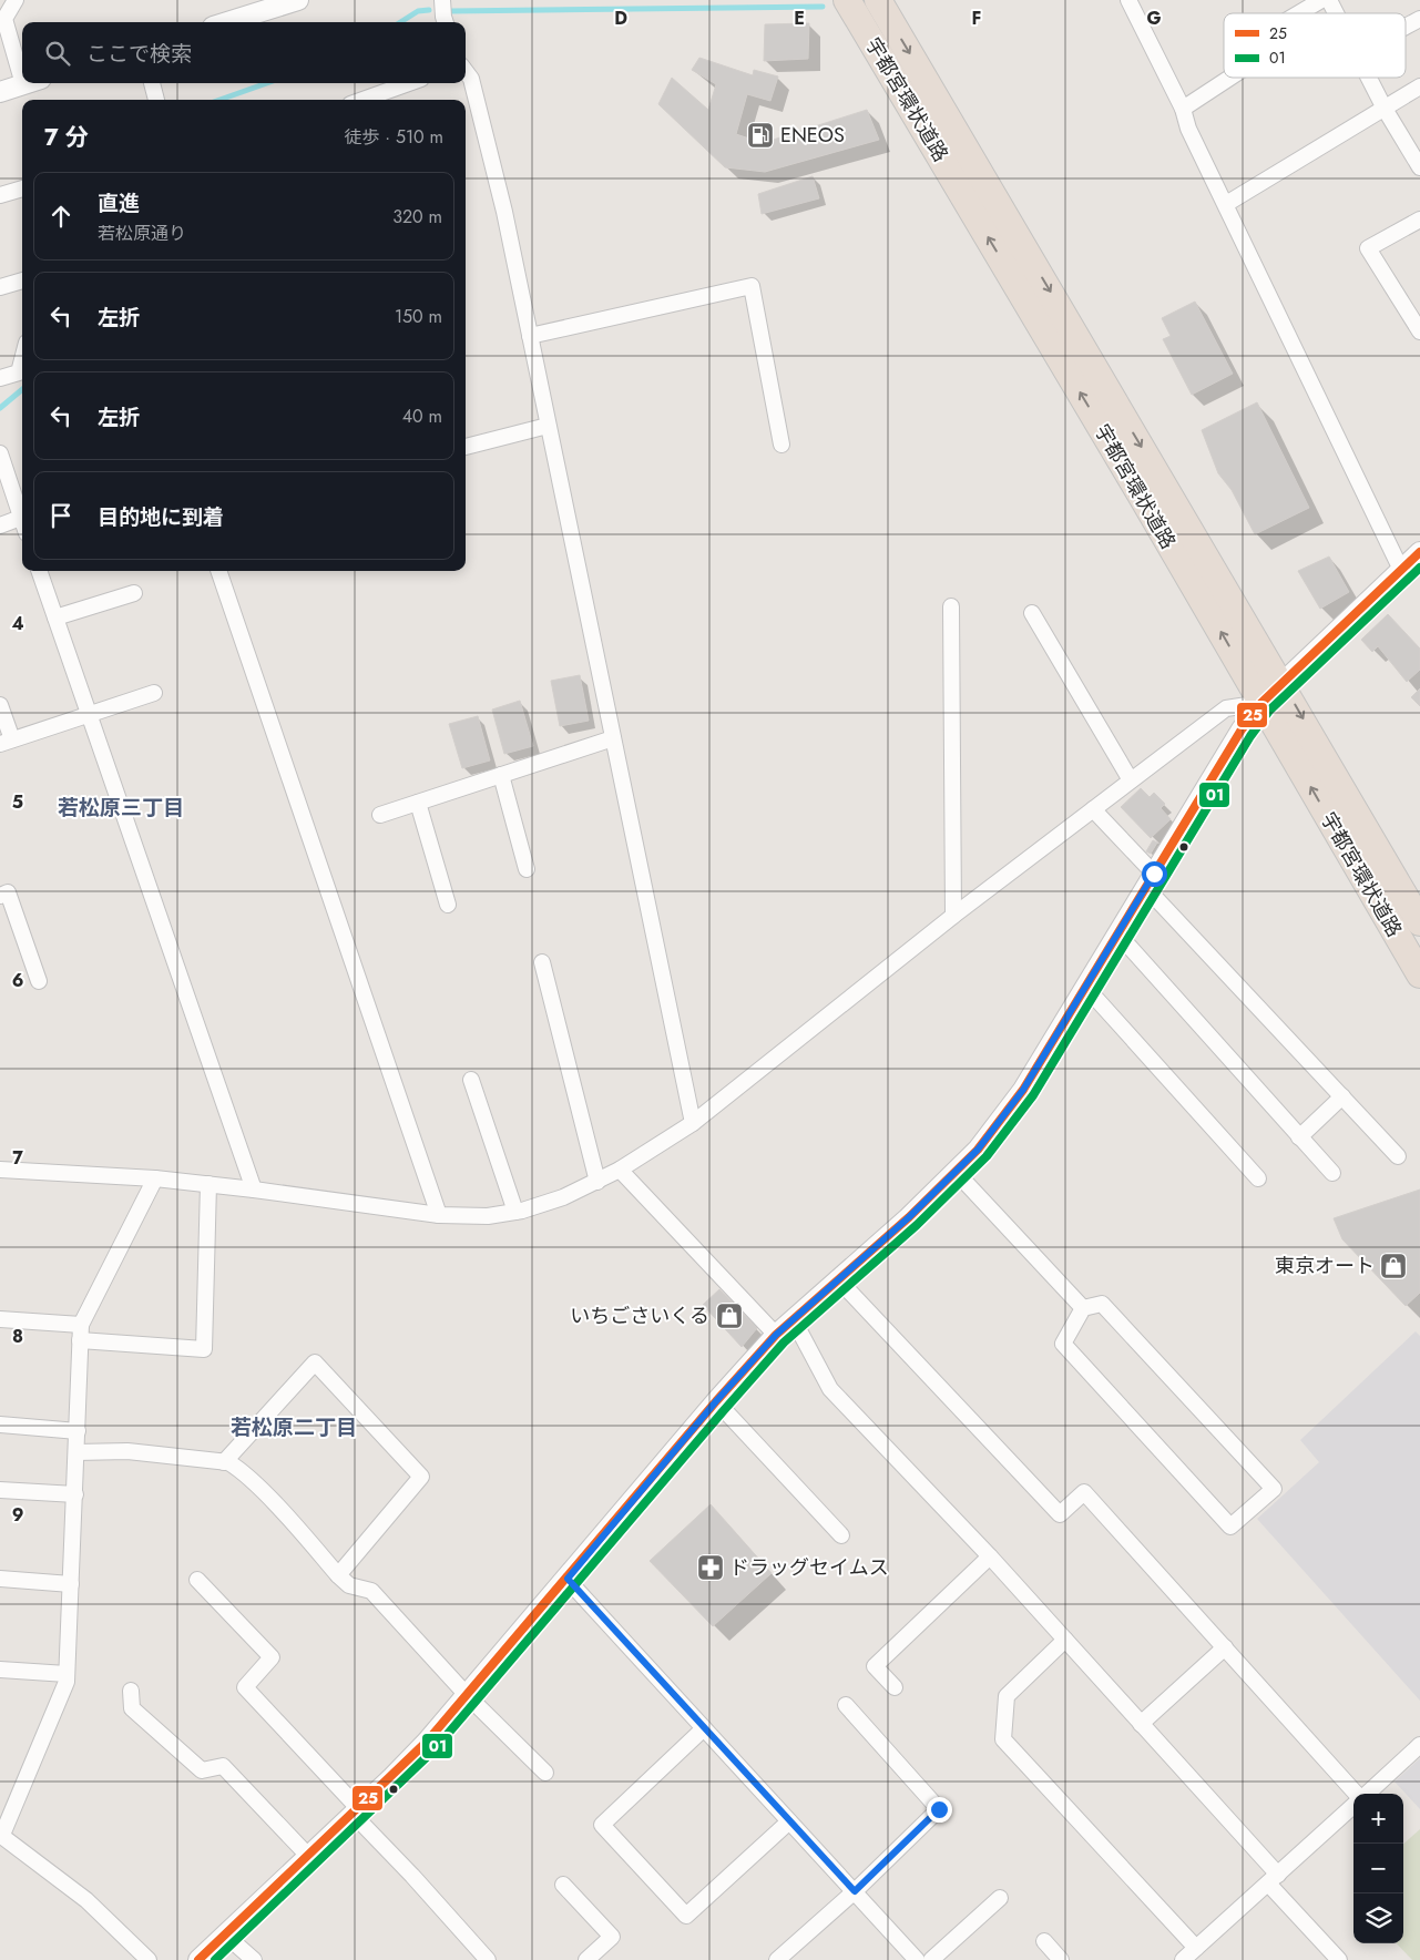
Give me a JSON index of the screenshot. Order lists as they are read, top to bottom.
{
  "streets": {
    "highway": ["宇都宮環状道路"]
  },
  "districts": ["若松原三丁目", "若松原二丁目"],
  "places": {
    "fuel station": ["ENEOS"],
    "shop": ["東京オート", "いちごさいくる"],
    "pharmacy": ["ドラッグセイムス"]
  },
  "lines": ["transit line 25", "transit line 01"],
  "legend": ["25", "01"],
  "page": {
    "search": "ここで検索",
    "heading": ["7 分", "徒歩 · 510 m"],
    "list": [
      ["直進", "若松原通り", "320 m"],
      ["左折", "150 m"],
      ["左折", "40 m"],
      "目的地に到着"
    ],
    "map_buttons": ["+", "−"]
  },
  "grid": {
    "columns": [
      "D",
      "E",
      "F",
      "G"
    ],
    "rows": [
      "4",
      "5",
      "6",
      "7",
      "8",
      "9"
    ]
  }
}
